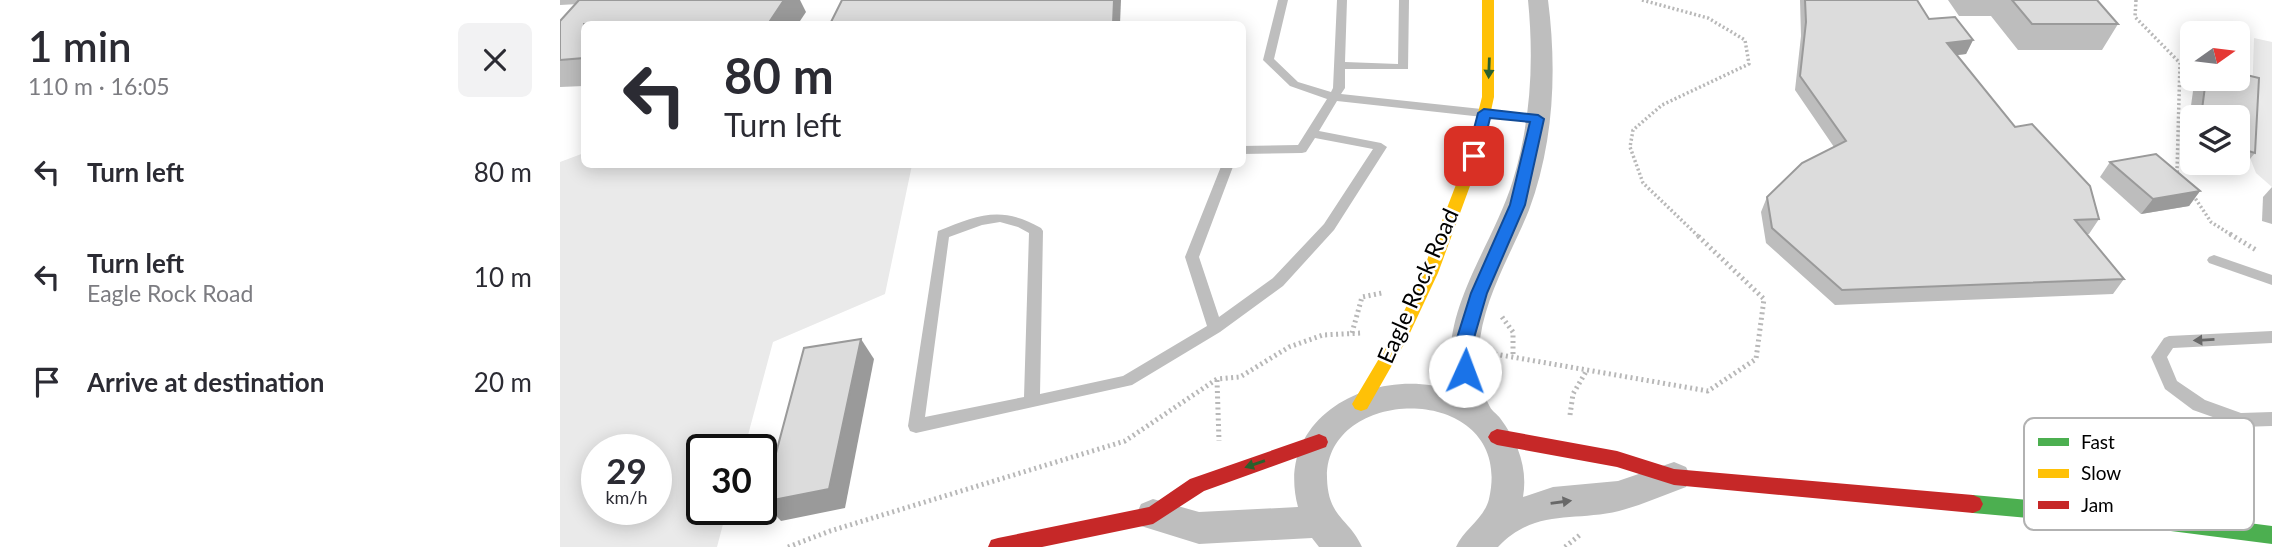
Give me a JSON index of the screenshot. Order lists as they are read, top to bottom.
{
  "streets": {
    "street": ["Eagle Rock Road"]
  },
  "legend": ["Fast", "Slow", "Jam"],
  "north": "right",
  "page": {
    "heading": ["1 min", "110 m · 16:05"],
    "turn": ["80 m", "Turn left"],
    "list": [
      {
        "name": "Turn left",
        "value": "80 m"
      },
      {
        "name": "Turn left",
        "note": "Eagle Rock Road",
        "value": "10 m"
      },
      {
        "name": "Arrive at destination",
        "value": "20 m"
      }
    ],
    "speed": "29 km/h",
    "limit": "30"
  }
}
